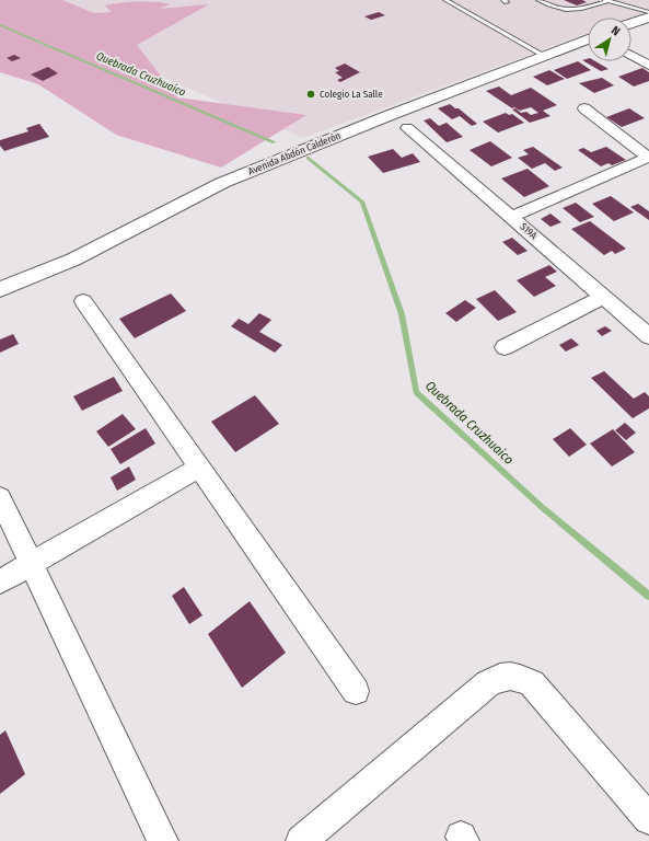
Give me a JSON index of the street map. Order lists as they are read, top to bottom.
{
  "streets": {
    "street": ["Avenida Abdón Calderón", "S19A"]
  },
  "water": ["Quebrada Cruzhuaico"],
  "places": ["Colegio La Salle"],
  "north": "top right"
}
